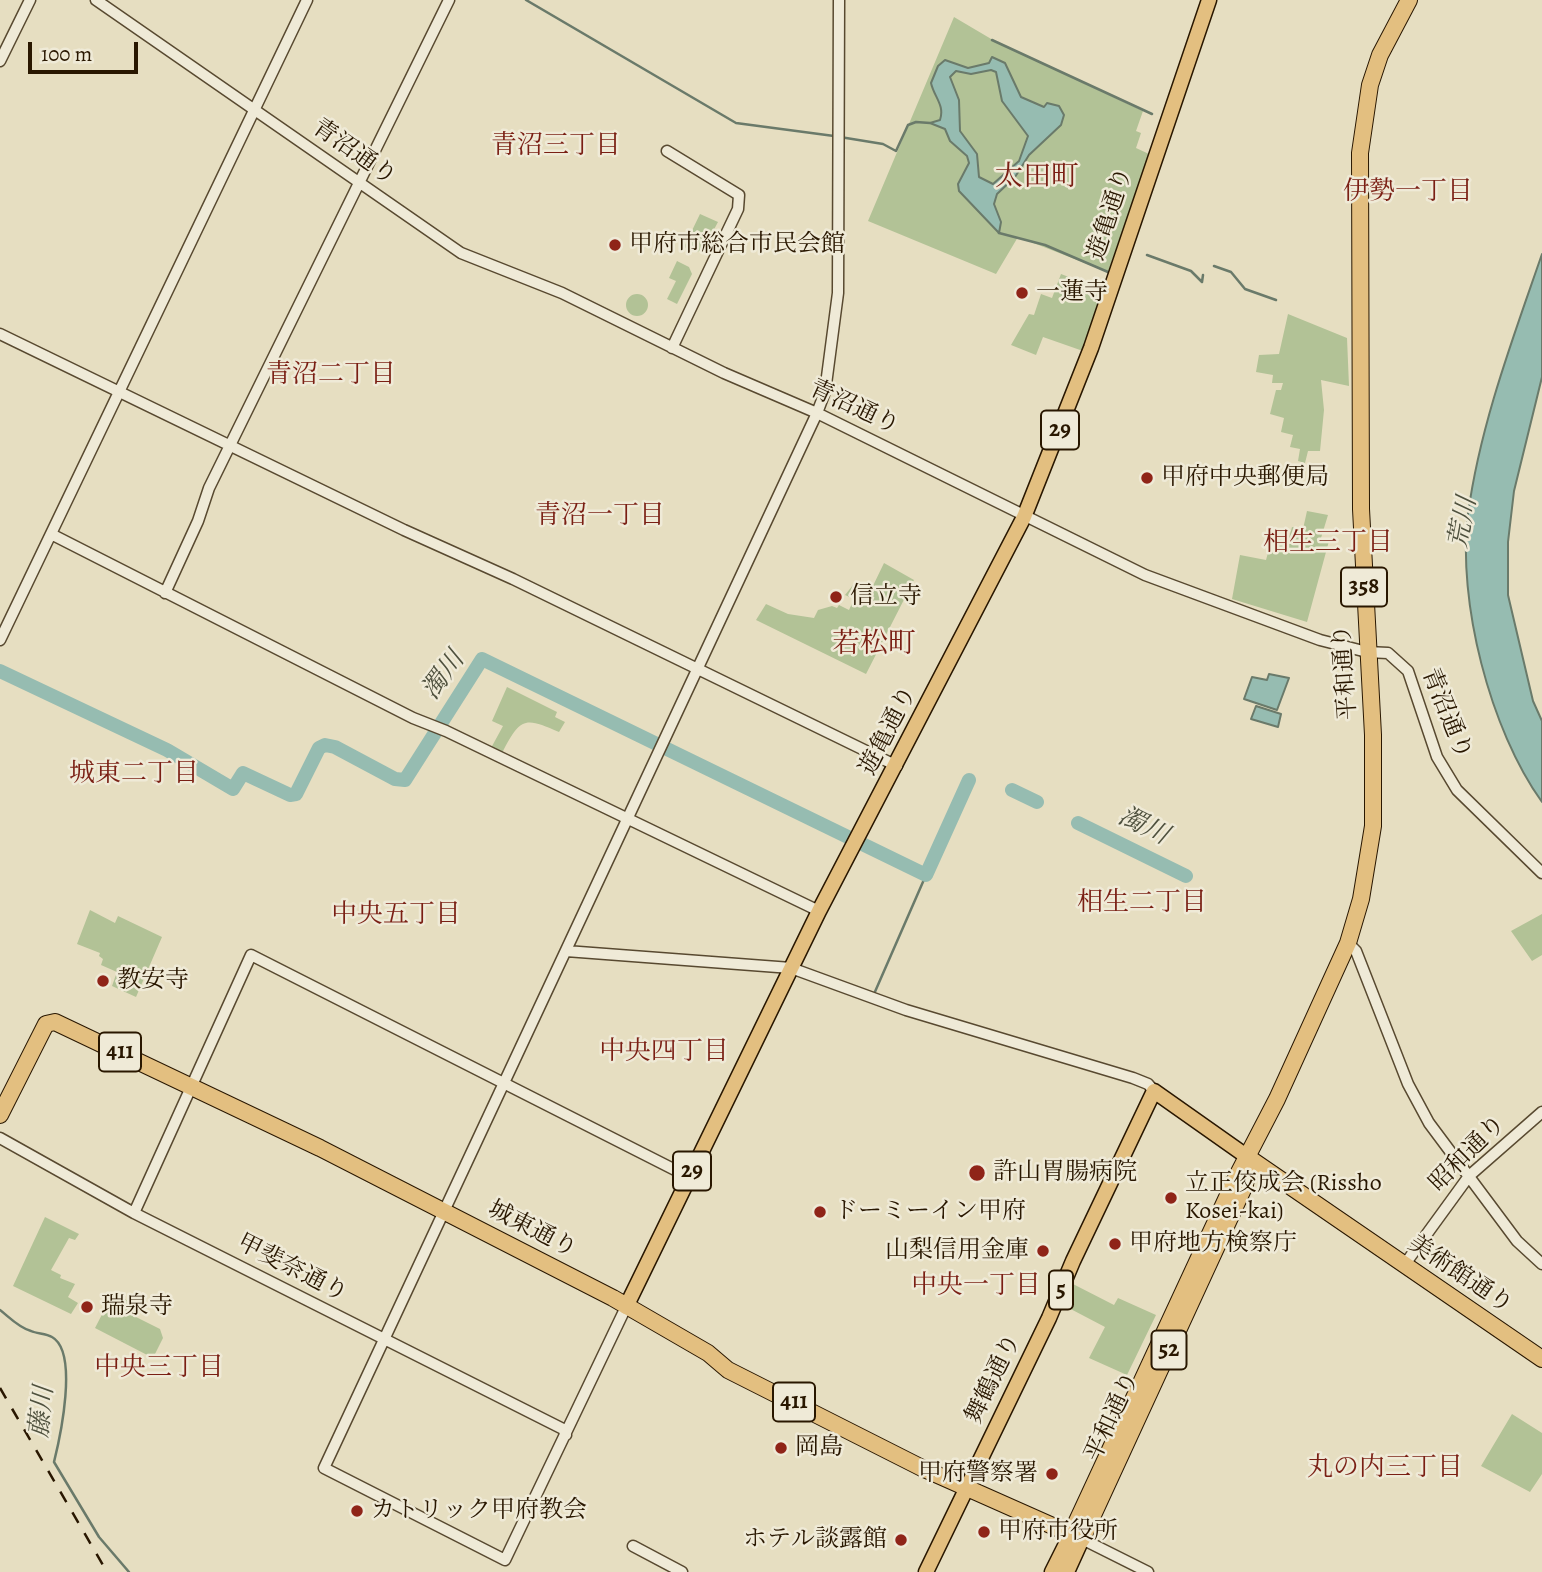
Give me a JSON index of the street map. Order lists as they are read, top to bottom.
{
  "streets": {
    "highway": [
      "358",
      "平和通り",
      "411",
      "城東通り",
      "美術館通り",
      "52"
    ],
    "main road": [
      "遊亀通り",
      "29",
      "5",
      "舞鶴通り"
    ],
    "street": ["青沼通り", "昭和通り", "甲斐奈通り"]
  },
  "crossings": [
    ["青沼通り", "遊亀通り"],
    ["青沼通り", "平和通り"],
    ["遊亀通り", "城東通り"],
    ["平和通り", "城東通り"],
    ["平和通り", "美術館通り"],
    ["昭和通り", "美術館通り"],
    ["城東通り", "舞鶴通り"]
  ],
  "districts": [
    "青沼三丁目",
    "太田町",
    "伊勢一丁目",
    "青沼二丁目",
    "青沼一丁目",
    "相生三丁目",
    "若松町",
    "城東二丁目",
    "相生二丁目",
    "中央五丁目",
    "中央四丁目",
    "中央一丁目",
    "中央三丁目",
    "丸の内三丁目"
  ],
  "water": ["荒川", "濁川", "藤川"],
  "places": [
    "甲府市総合市民会館",
    "一蓮寺",
    "甲府中央郵便局",
    "信立寺",
    "教安寺",
    "許山胃腸病院",
    "立正佼成会 (Rissho Kosei-kai)",
    "ドーミーイン甲府",
    "甲府地方検察庁",
    "山梨信用金庫",
    "瑞泉寺",
    "岡島",
    "甲府警察署",
    "カトリック甲府教会",
    "甲府市役所",
    "ホテル談露館"
  ],
  "scale_bar": "100 m"
}
